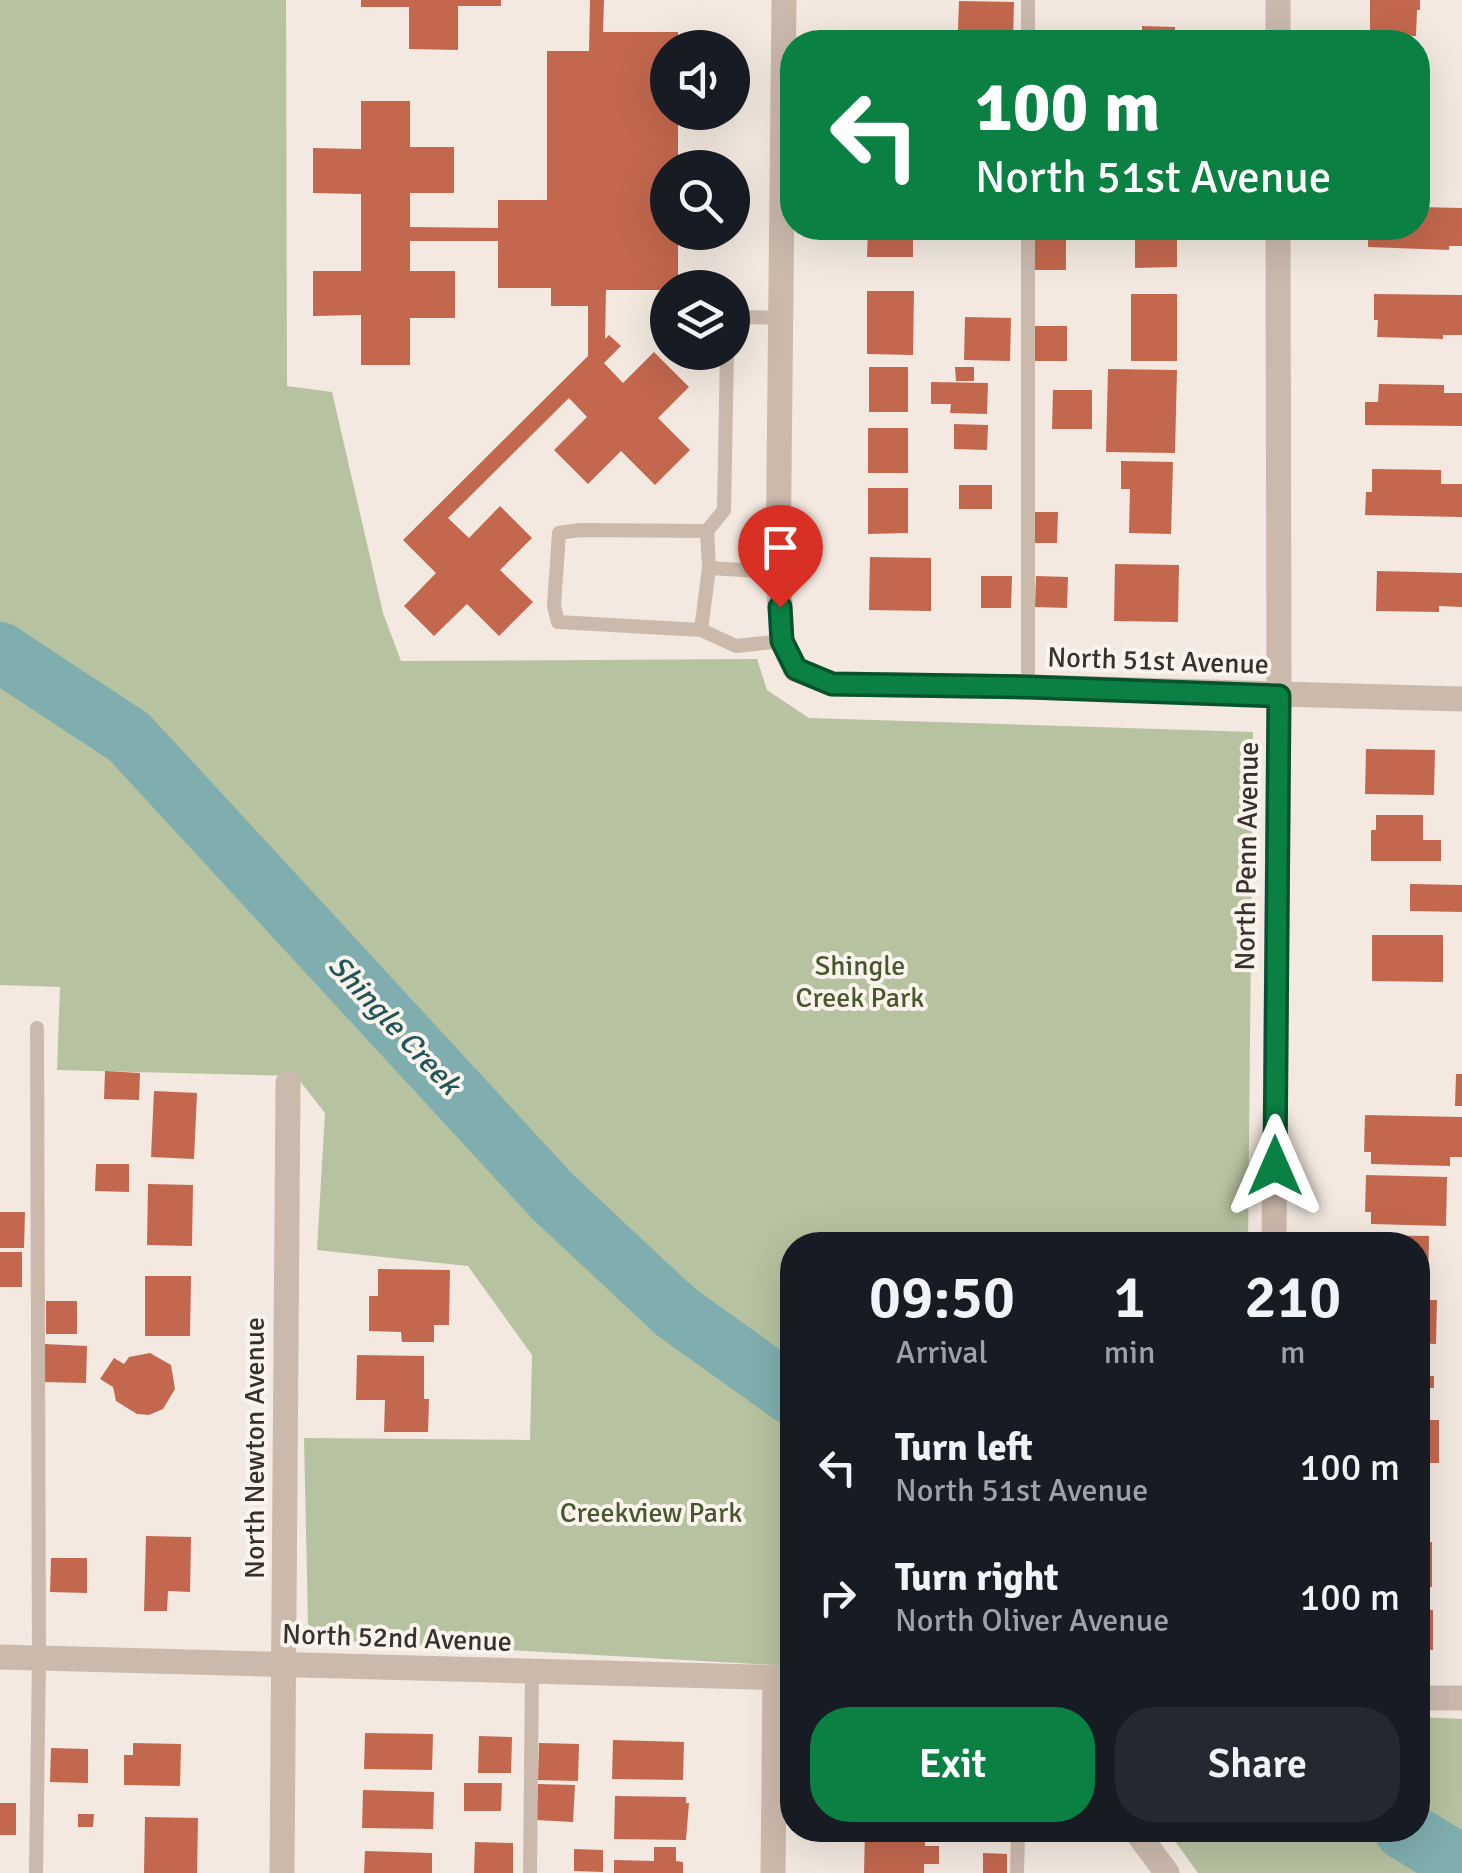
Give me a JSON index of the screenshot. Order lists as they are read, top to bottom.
{
  "streets": {
    "street": [
      "North 51st Avenue",
      "North Penn Avenue",
      "North Newton Avenue",
      "North 52nd Avenue"
    ]
  },
  "crossings": [
    ["North 51st Avenue", "North Penn Avenue"],
    ["North Newton Avenue", "North 52nd Avenue"]
  ],
  "water": ["Shingle Creek"],
  "parks": ["Shingle Creek Park", "Creekview Park"],
  "page": {
    "turn": ["100 m", "North 51st Avenue"],
    "eta": [
      "09:50",
      "Arrival",
      "1",
      "min",
      "210",
      "m"
    ],
    "list": [
      {
        "name": "Turn left",
        "note": "North 51st Avenue",
        "value": "100 m"
      },
      {
        "name": "Turn right",
        "note": "North Oliver Avenue",
        "value": "100 m"
      }
    ],
    "buttons": ["Exit", "Share"]
  }
}
